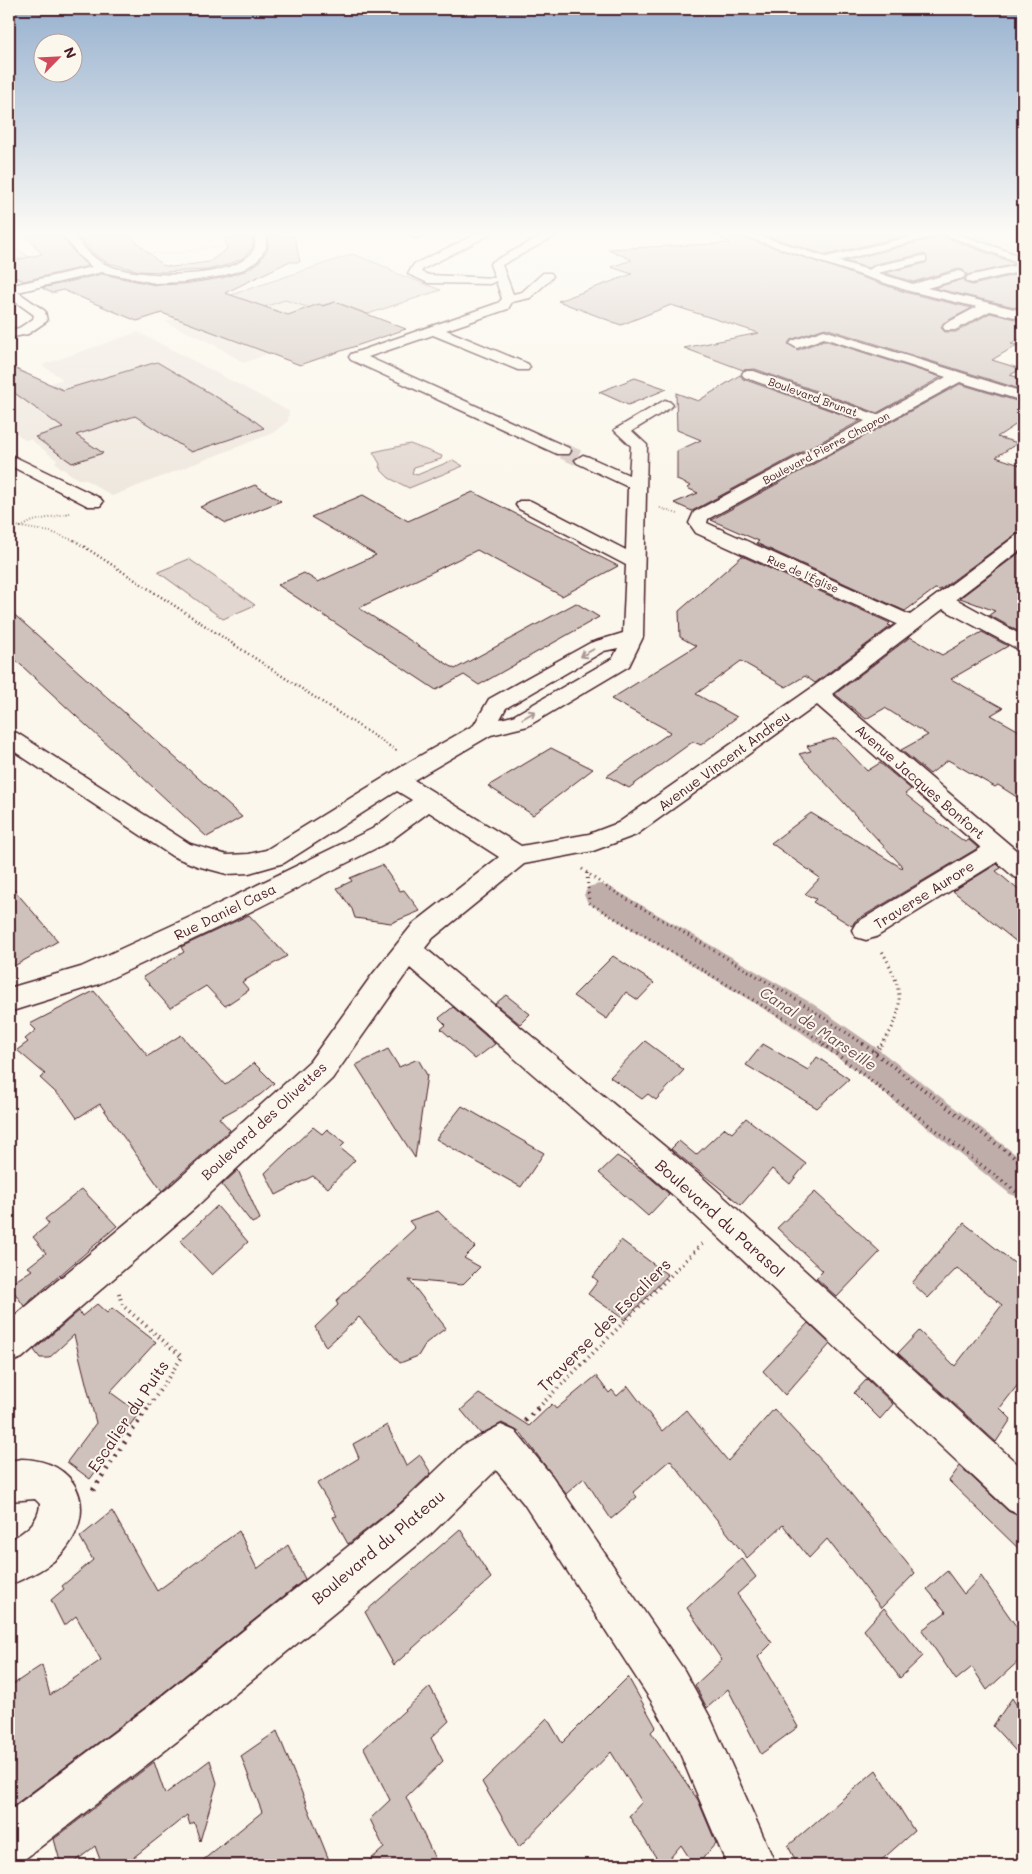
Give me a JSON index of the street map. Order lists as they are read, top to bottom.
{
  "streets": {
    "street": [
      "Boulevard Brunat",
      "Boulevard Pierre Chapron",
      "Rue de l'Église",
      "Avenue Vincent Andreu",
      "Avenue Jacques Bonfort",
      "Traverse Aurore",
      "Rue Daniel Casa",
      "Boulevard des Olivettes",
      "Boulevard du Parasol",
      "Boulevard du Plateau"
    ],
    "path": ["Traverse des Escaliers", "Escalier du Puits"]
  },
  "crossings": [
    ["Boulevard Brunat", "Boulevard Pierre Chapron"],
    ["Boulevard Pierre Chapron", "Rue de l'Église"],
    ["Rue de l'Église", "Avenue Vincent Andreu"],
    ["Avenue Vincent Andreu", "Avenue Jacques Bonfort"],
    ["Avenue Vincent Andreu", "Boulevard des Olivettes"],
    ["Avenue Jacques Bonfort", "Traverse Aurore"],
    ["Boulevard des Olivettes", "Boulevard du Parasol"],
    ["Boulevard des Olivettes", "Escalier du Puits"],
    ["Boulevard du Parasol", "Traverse des Escaliers"],
    ["Traverse des Escaliers", "Boulevard du Plateau"]
  ],
  "water": ["Canal de Marseille"],
  "north": "top right"
}
